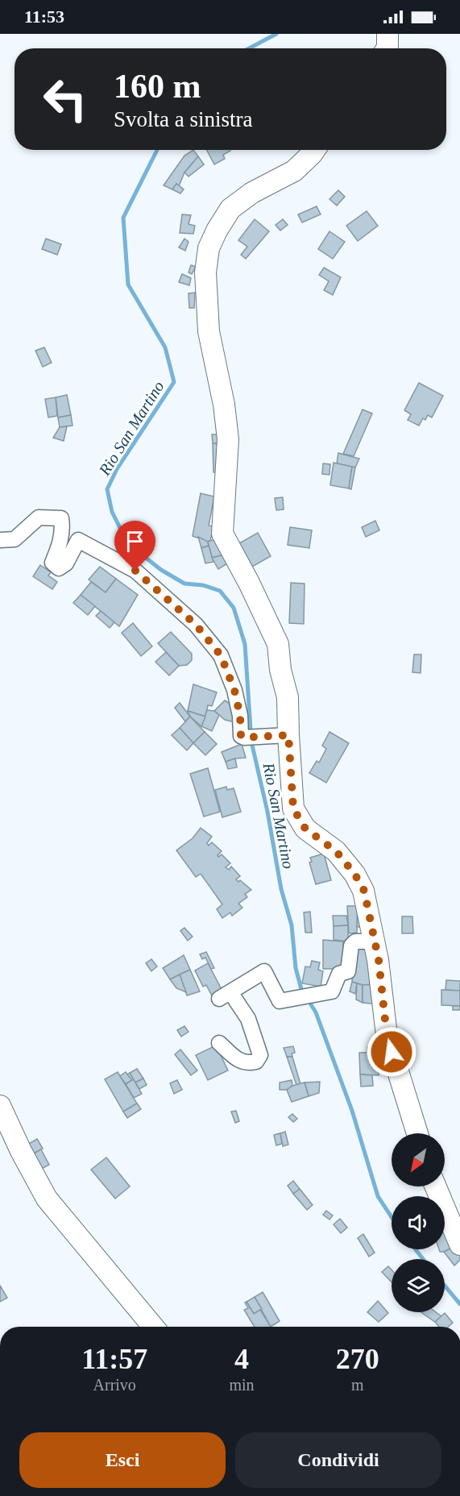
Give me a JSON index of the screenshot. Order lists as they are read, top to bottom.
{
  "water": ["Rio San Martino"],
  "north": "bottom left",
  "page": {
    "status": "11:53",
    "turn": ["160 m", "Svolta a sinistra"],
    "eta": [
      "11:57",
      "Arrivo",
      "4",
      "min",
      "270",
      "m"
    ],
    "buttons": ["Esci", "Condividi"]
  }
}
